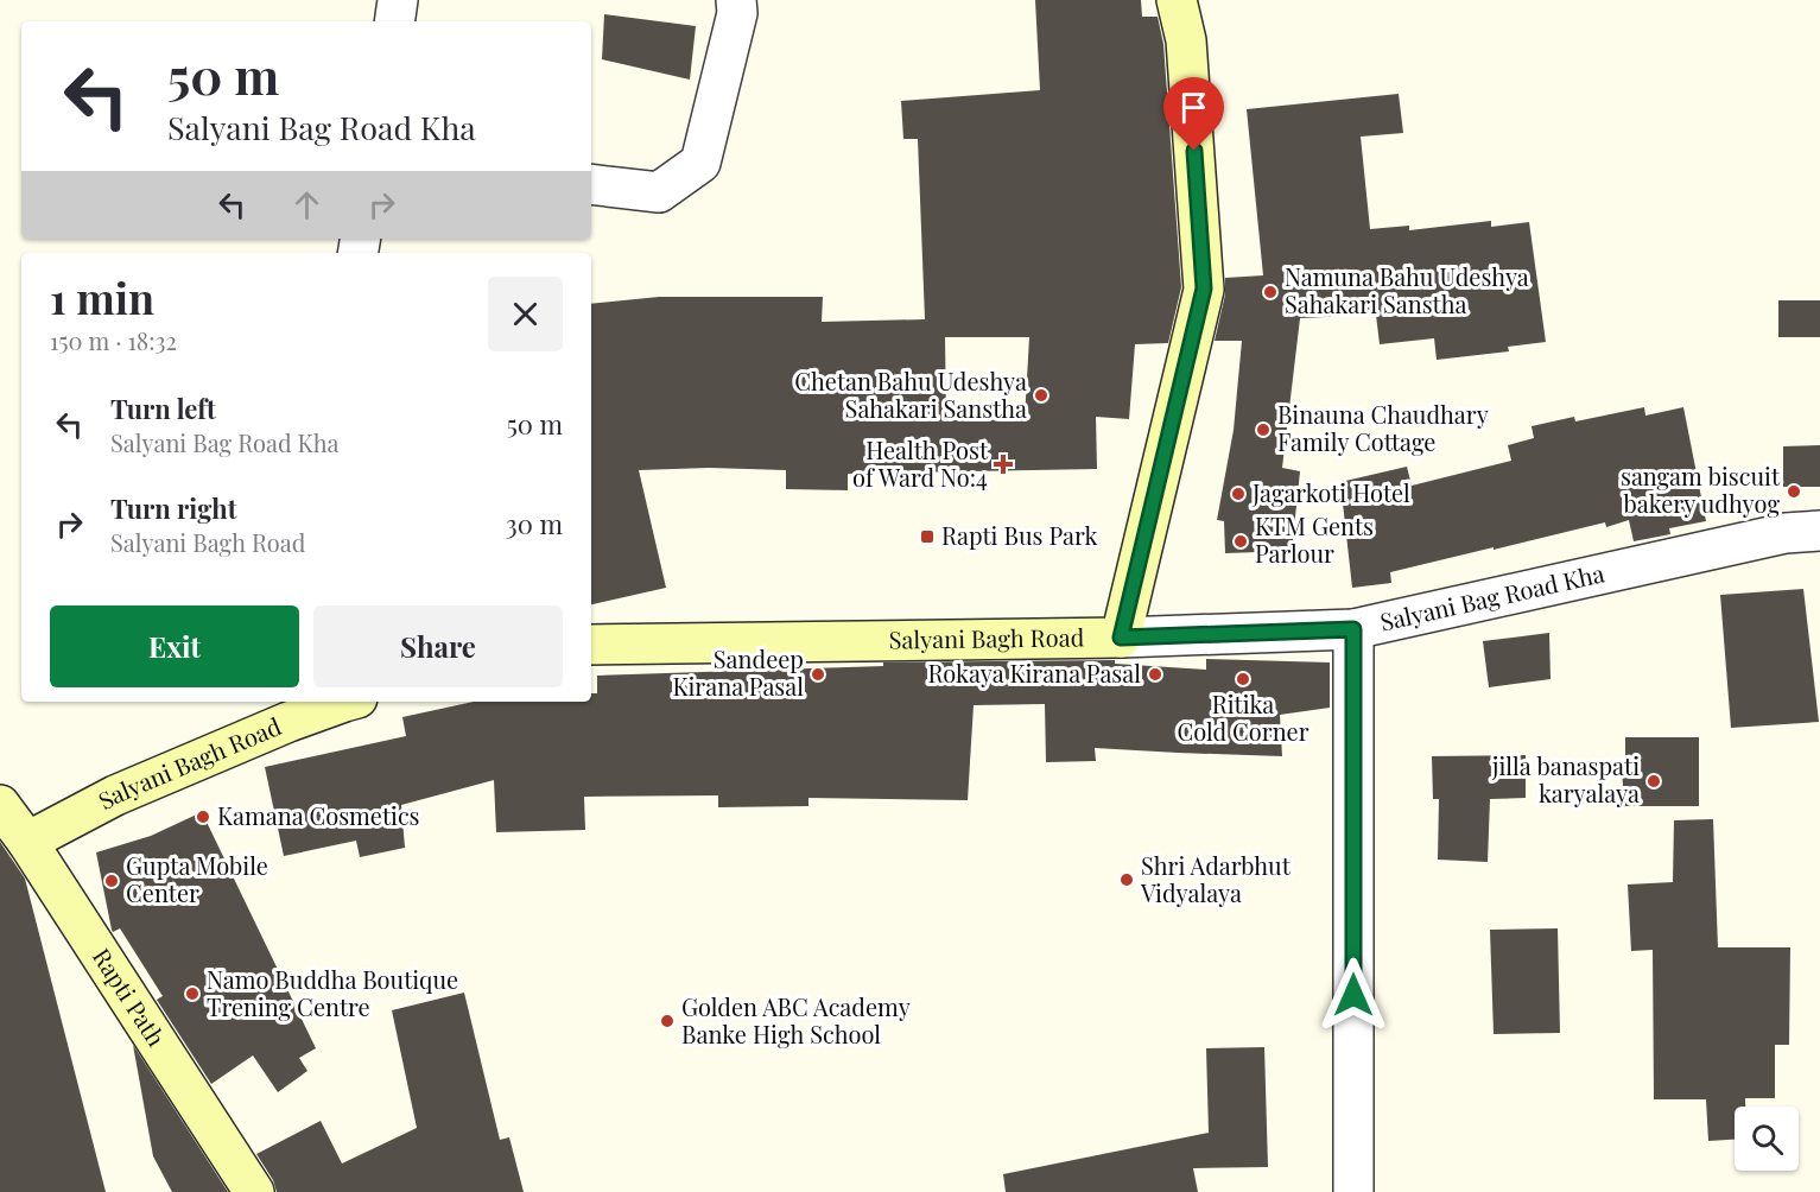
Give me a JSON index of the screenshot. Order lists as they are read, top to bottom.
{
  "streets": {
    "street": ["Salyani Bag Road Kha", "Salyani Bagh Road", "Rapti Path"]
  },
  "crossings": [
    ["Salyani Bag Road Kha", "Salyani Bagh Road"],
    ["Salyani Bagh Road", "Rapti Path"]
  ],
  "places": {
    "other": [
      "Namuna Bahu Udeshya Sahakari Sanstha",
      "Chetan Bahu Udeshya Sahakari Sanstha",
      "Binauna Chaudhary Family Cottage",
      "sangam biscuit bakery udhyog",
      "Jagarkoti Hotel",
      "KTM Gents Parlour",
      "Sandeep Kirana Pasal",
      "Rokaya Kirana Pasal",
      "Ritika Cold Corner",
      "jilla banaspati karyalaya",
      "Kamana Cosmetics",
      "Shri Adarbhut Vidyalaya",
      "Gupta Mobile Center",
      "Namo Buddha Boutique Trening Centre",
      "Golden ABC Academy Banke High School"
    ],
    "health": ["Health Post of Ward No:4"],
    "transit": ["Rapti Bus Park"]
  },
  "page": {
    "turn": ["50 m", "Salyani Bag Road Kha"],
    "heading": ["1 min", "150 m · 18:32"],
    "list": [
      {
        "name": "Turn left",
        "note": "Salyani Bag Road Kha",
        "value": "50 m"
      },
      {
        "name": "Turn right",
        "note": "Salyani Bagh Road",
        "value": "30 m"
      }
    ],
    "buttons": ["Exit", "Share"]
  }
}
